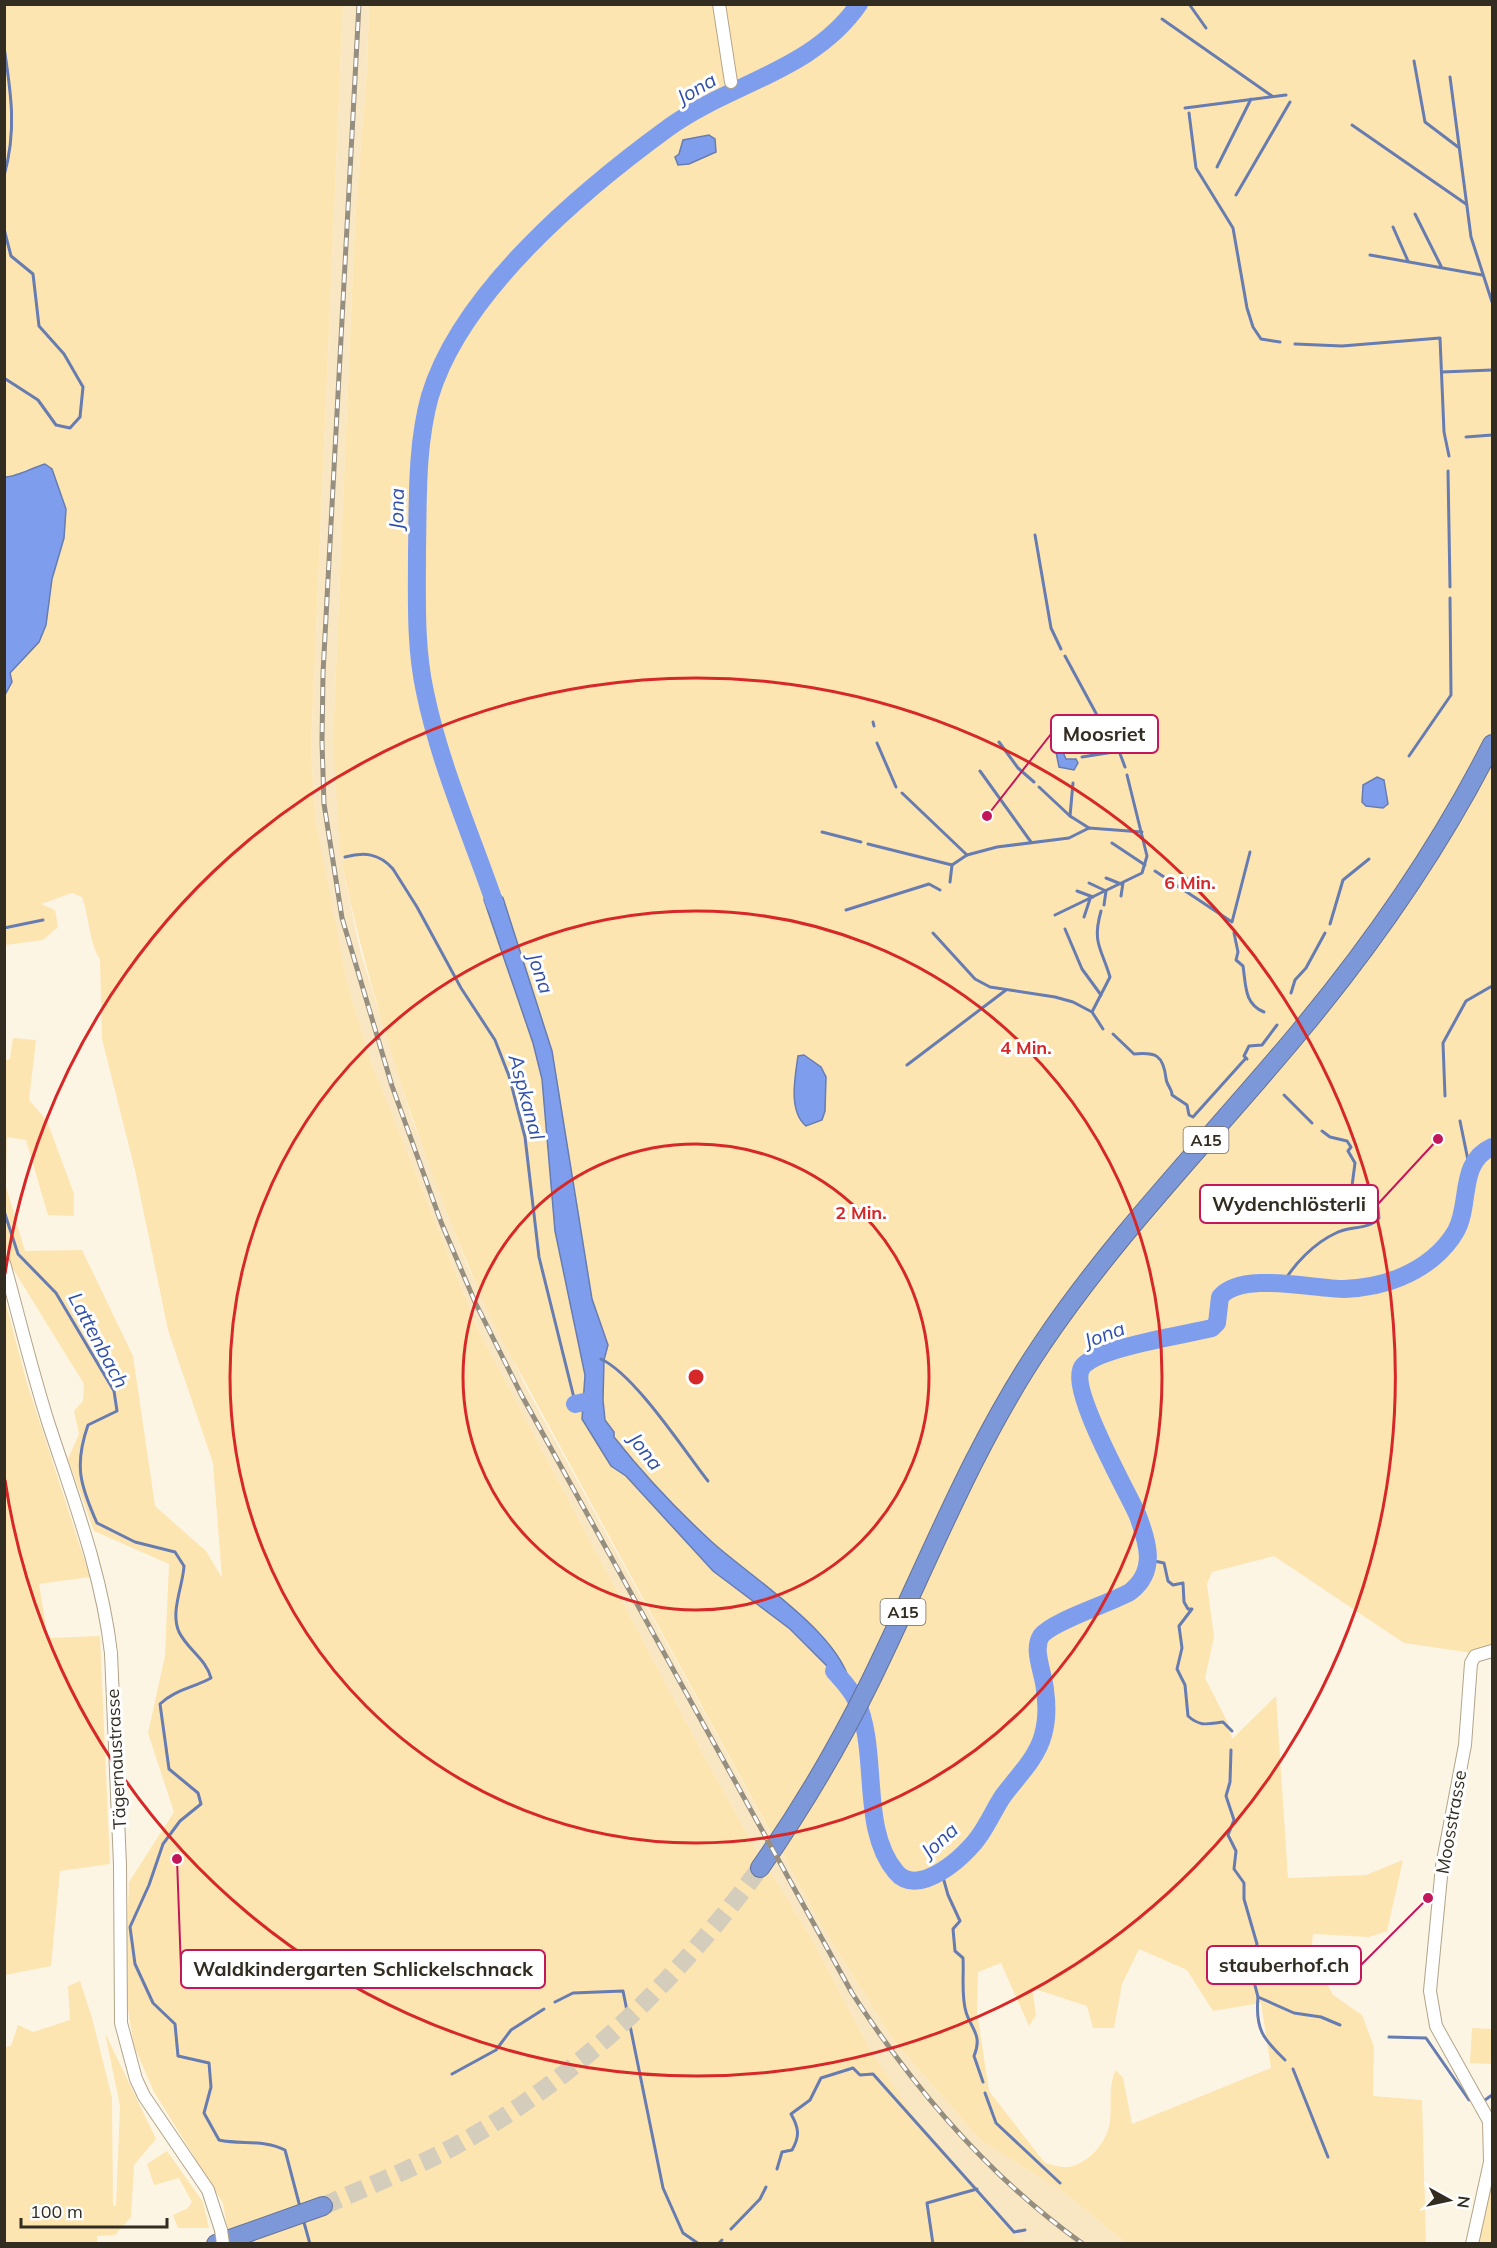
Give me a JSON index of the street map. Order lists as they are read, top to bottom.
{
  "streets": {
    "highway": ["A15"],
    "street": ["Tägernaustrasse", "Moosstrasse"]
  },
  "water": ["Jona", "Aspkanal", "Lattenbach"],
  "places": [
    "Moosriet",
    "Wydenchlösterli",
    "Waldkindergarten Schlickelschnack",
    "stauberhof.ch"
  ],
  "scale_bar": "100 m",
  "north": "right",
  "rings": ["6 Min.", "4 Min.", "2 Min."]
}
